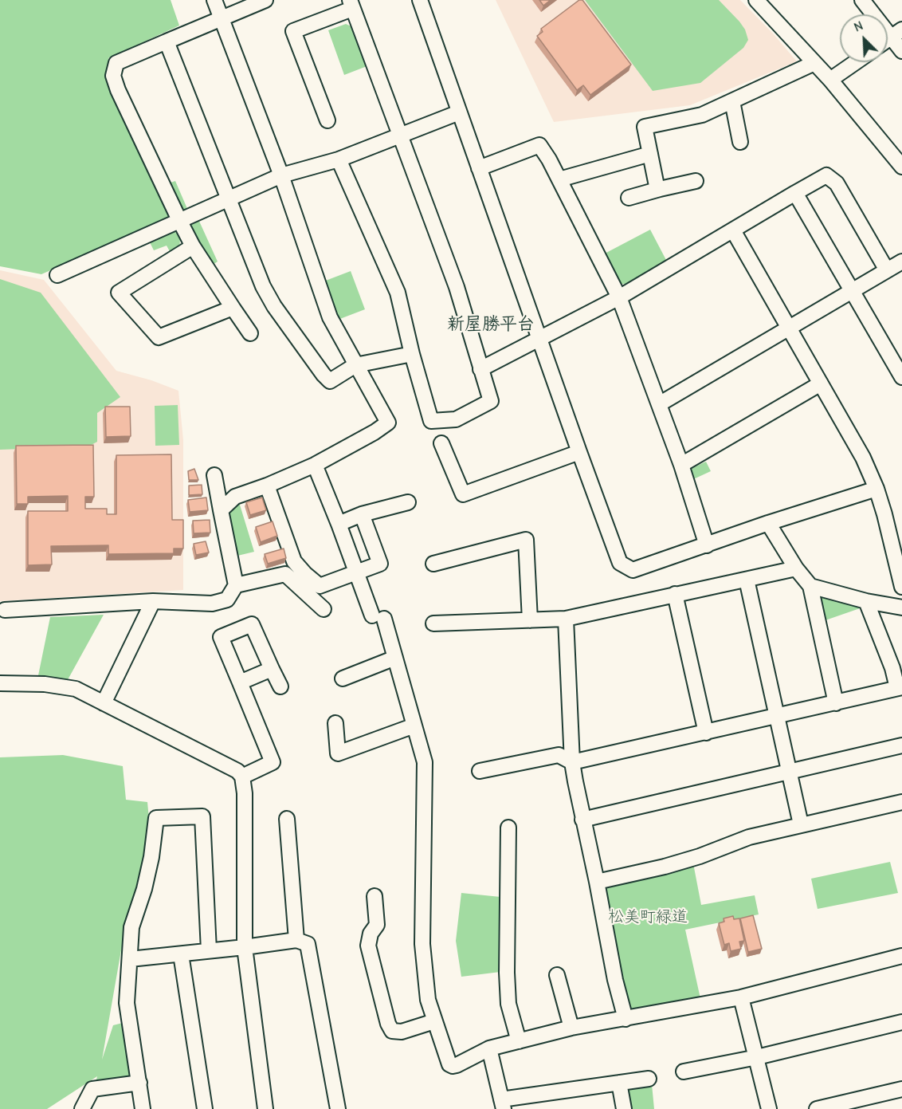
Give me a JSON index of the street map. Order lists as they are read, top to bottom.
{
  "districts": ["新屋勝平台"],
  "parks": ["松美町緑道"],
  "north": "top left"
}
